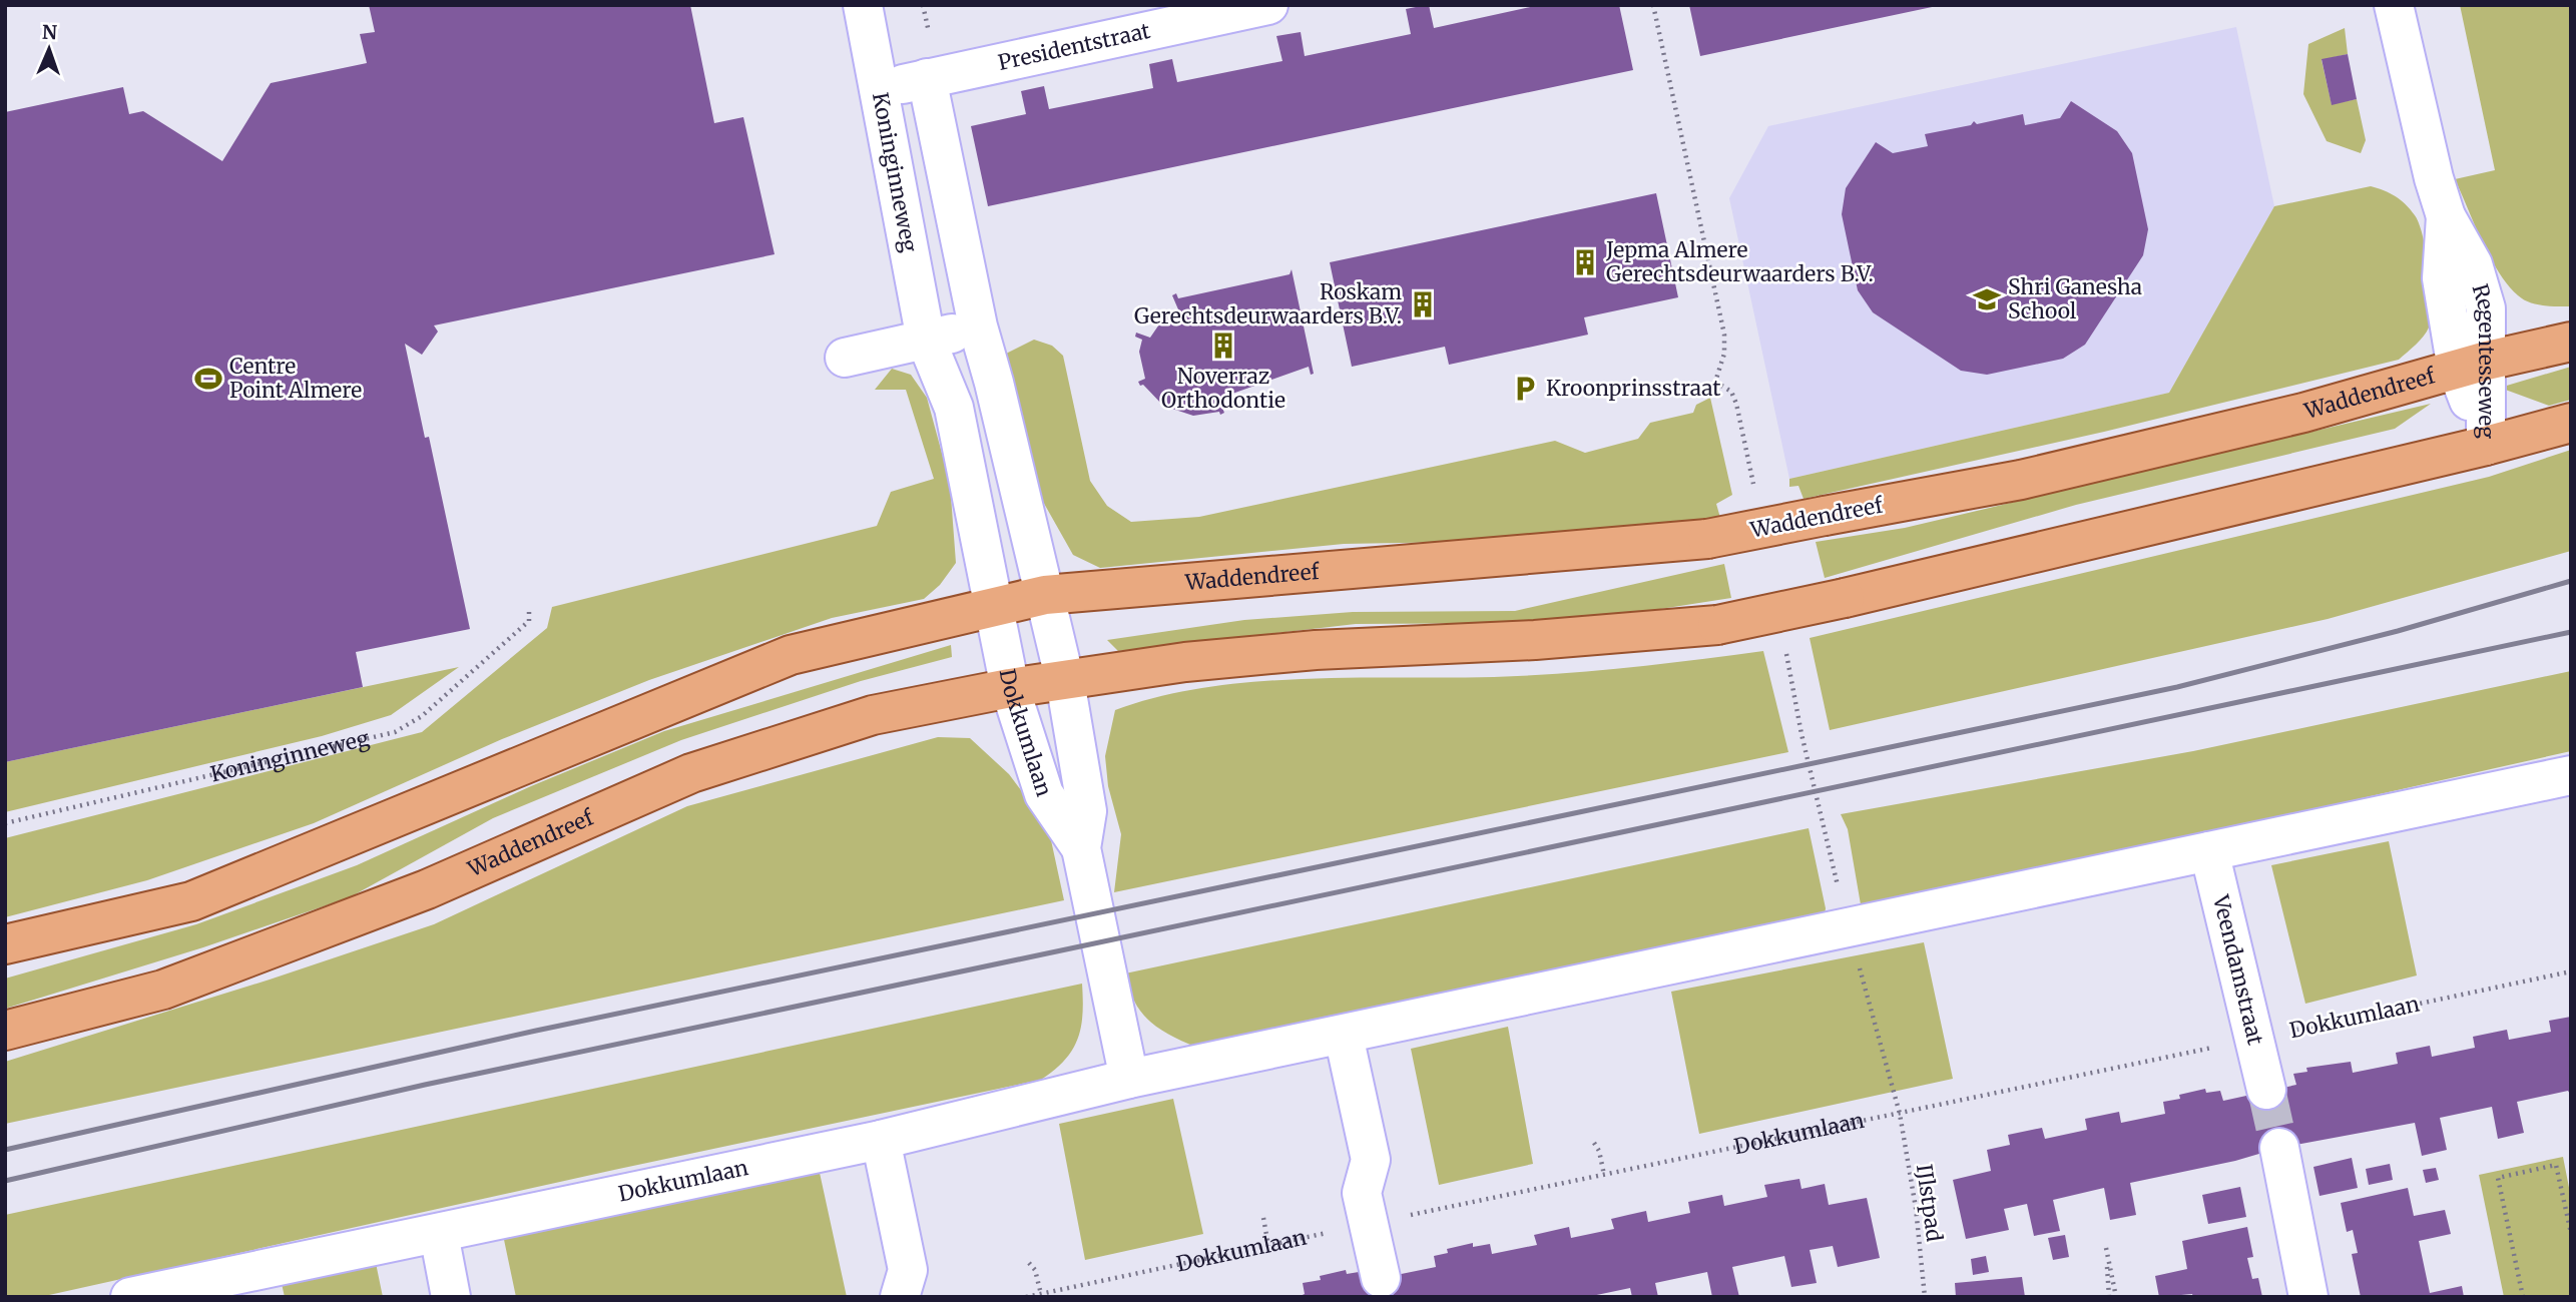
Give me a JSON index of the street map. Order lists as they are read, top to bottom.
{
  "streets": {
    "main road": ["Waddendreef"],
    "street": [
      "Presidentstraat",
      "Koninginneweg",
      "Regentesseweg",
      "Dokkumlaan",
      "Veendamstraat"
    ],
    "path": ["IJlstpad"]
  },
  "crossings": [
    ["Presidentstraat", "Koninginneweg"],
    ["Koninginneweg", "Waddendreef"],
    ["Koninginneweg", "Dokkumlaan"],
    ["Regentesseweg", "Waddendreef"],
    ["Waddendreef", "Dokkumlaan"],
    ["Dokkumlaan", "Veendamstraat"],
    ["Dokkumlaan", "IJlstpad"]
  ],
  "places": {
    "building": ["Jepma Almere Gerechtsdeurwaarders B.V.", "Roskam Gerechtsdeurwaarders B.V.", "Noverraz Orthodontie"],
    "school or university": ["Shri Ganesha School"],
    "sports": ["Centre Point Almere"],
    "parking": ["Kroonprinsstraat"]
  },
  "north": "top"
}
